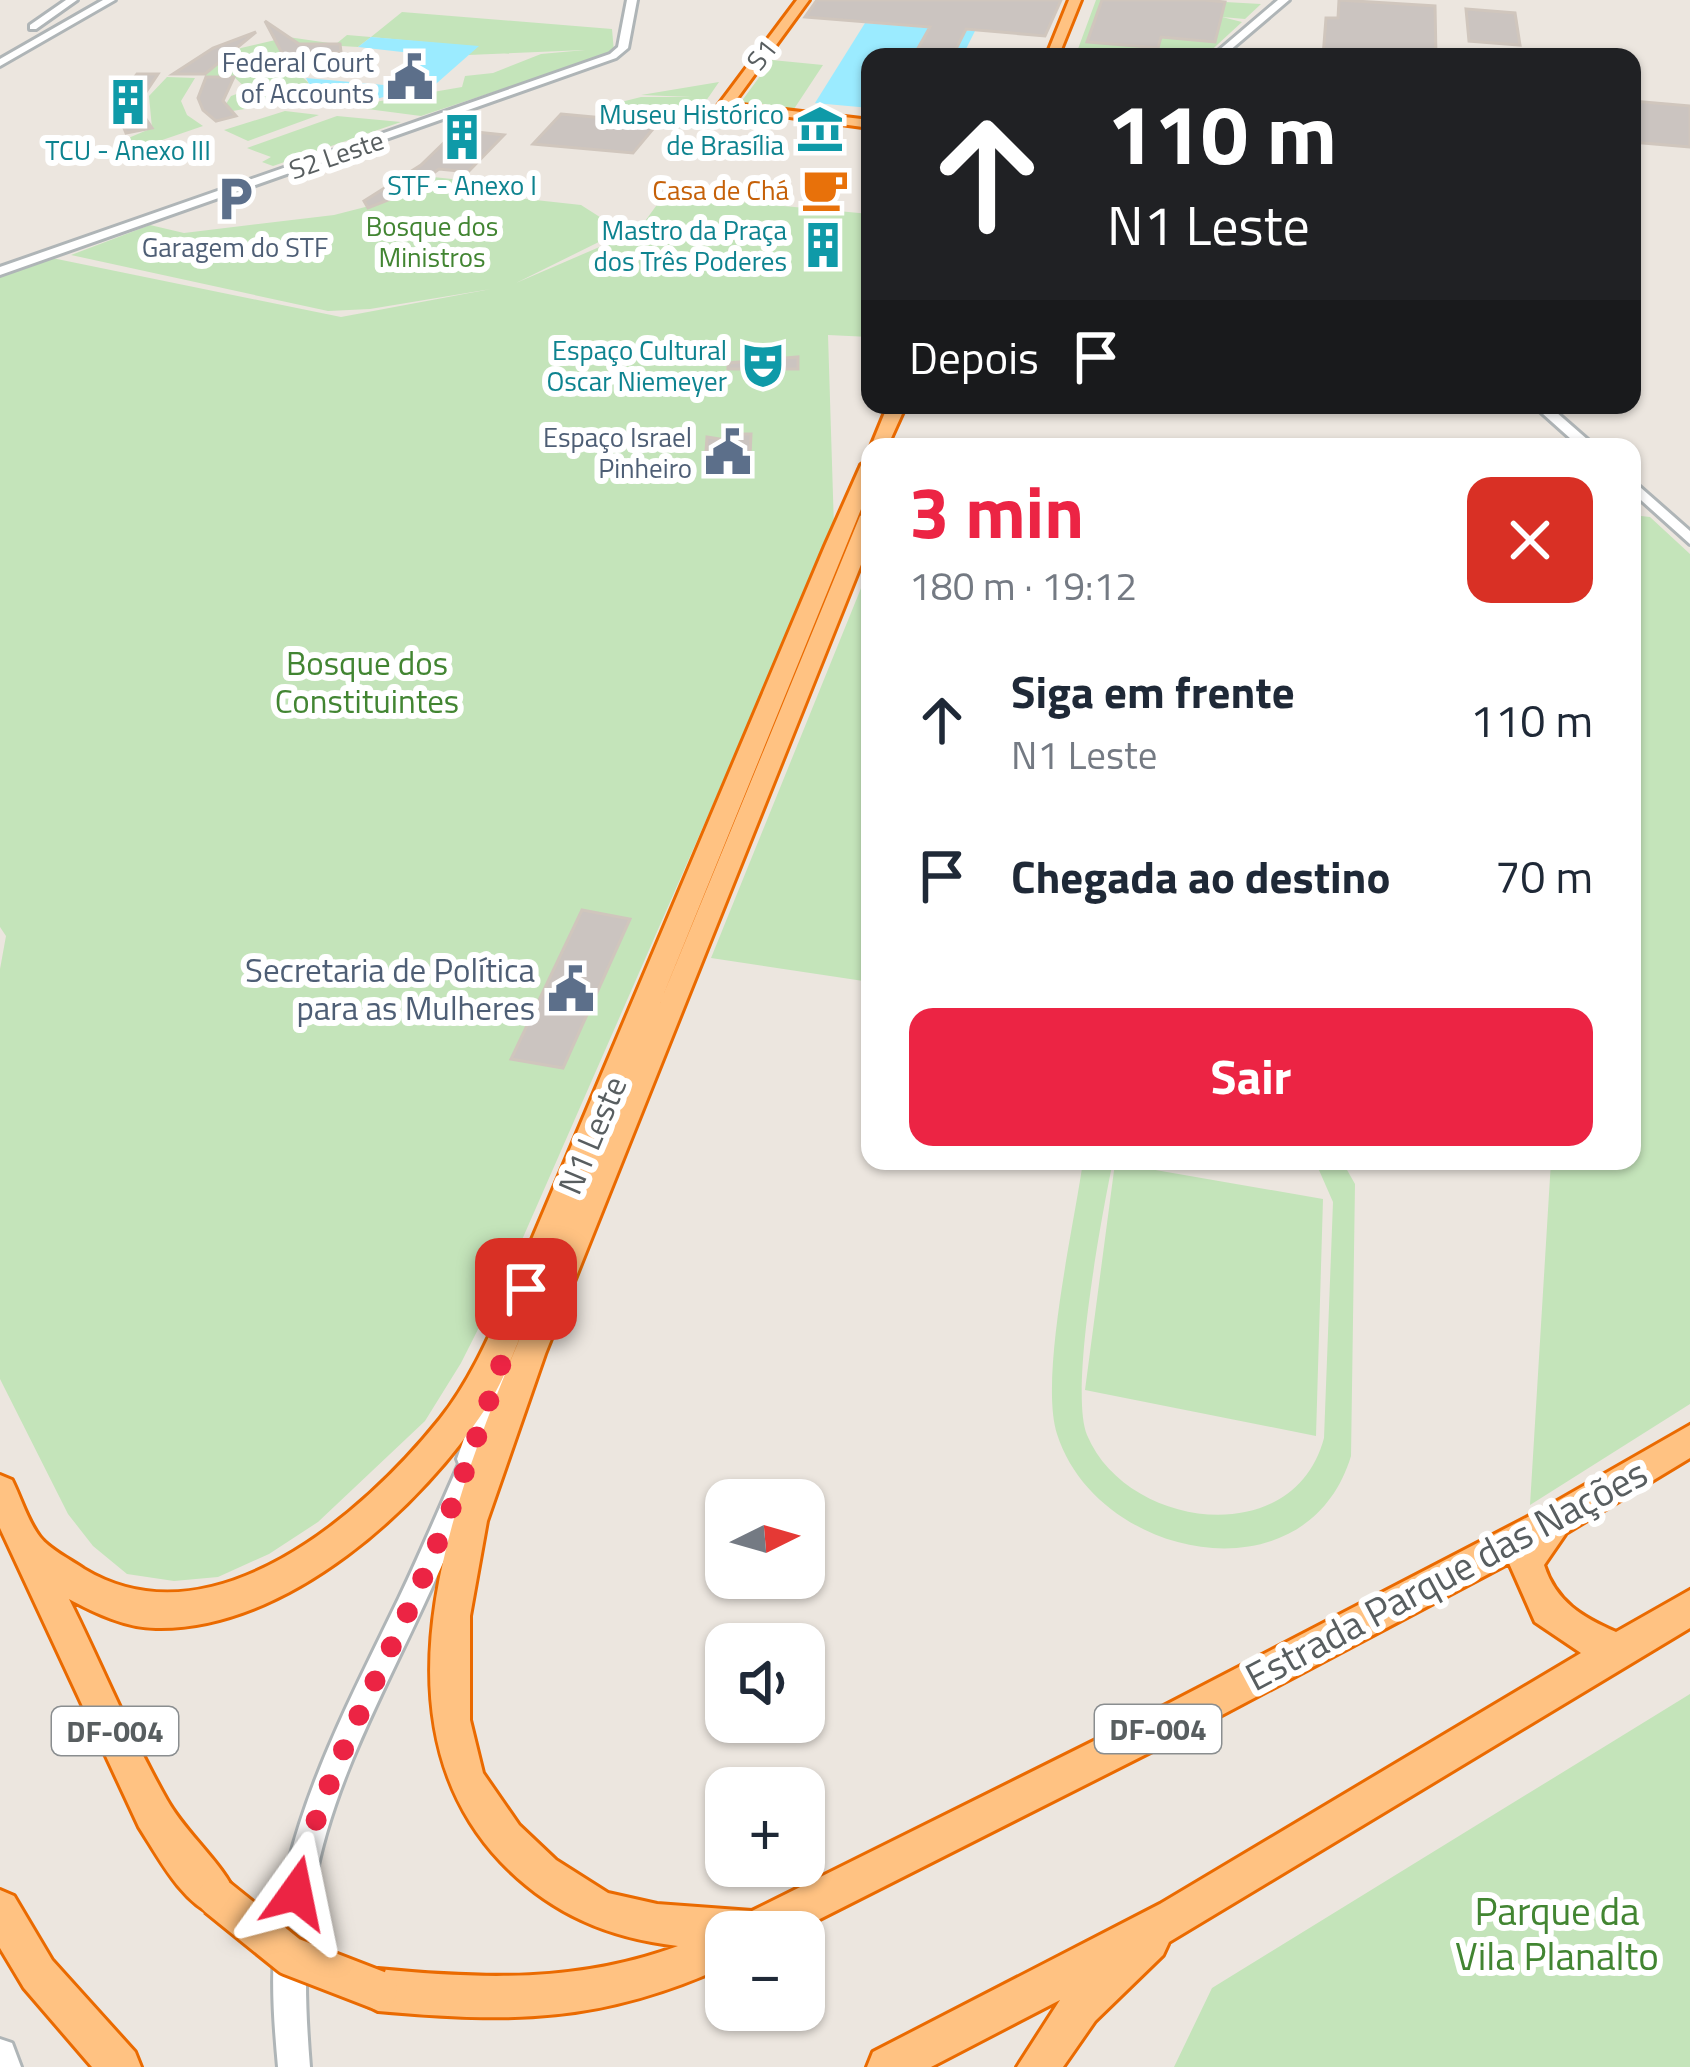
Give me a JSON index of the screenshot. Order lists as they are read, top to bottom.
{
  "streets": {
    "highway": [
      "S1",
      "N1 Leste",
      "Estrada Parque das Nações",
      "DF-004"
    ],
    "main road": ["S2 Leste"]
  },
  "parks": ["Bosque dos Ministros", "Bosque dos Constituintes", "Parque da Vila Planalto"],
  "places": {
    "public building": ["Federal Court of Accounts", "Espaço Israel Pinheiro", "Secretaria de Política para as Mulheres"],
    "building": ["TCU - Anexo III", "STF - Anexo I", "Mastro da Praça dos Três Poderes"],
    "museum": ["Museu Histórico de Brasília"],
    "cafe": ["Casa de Chá"],
    "parking": ["Garagem do STF"],
    "theatre": ["Espaço Cultural Oscar Niemeyer"]
  },
  "north": "right",
  "page": {
    "turn": ["110 m", "N1 Leste"],
    "then": "Depois",
    "heading": ["3 min", "180 m · 19:12"],
    "list": [
      {
        "name": "Siga em frente",
        "note": "N1 Leste",
        "value": "110 m"
      },
      {
        "name": "Chegada ao destino",
        "value": "70 m"
      }
    ],
    "buttons": "Sair",
    "map_buttons": ["+", "−"]
  }
}
